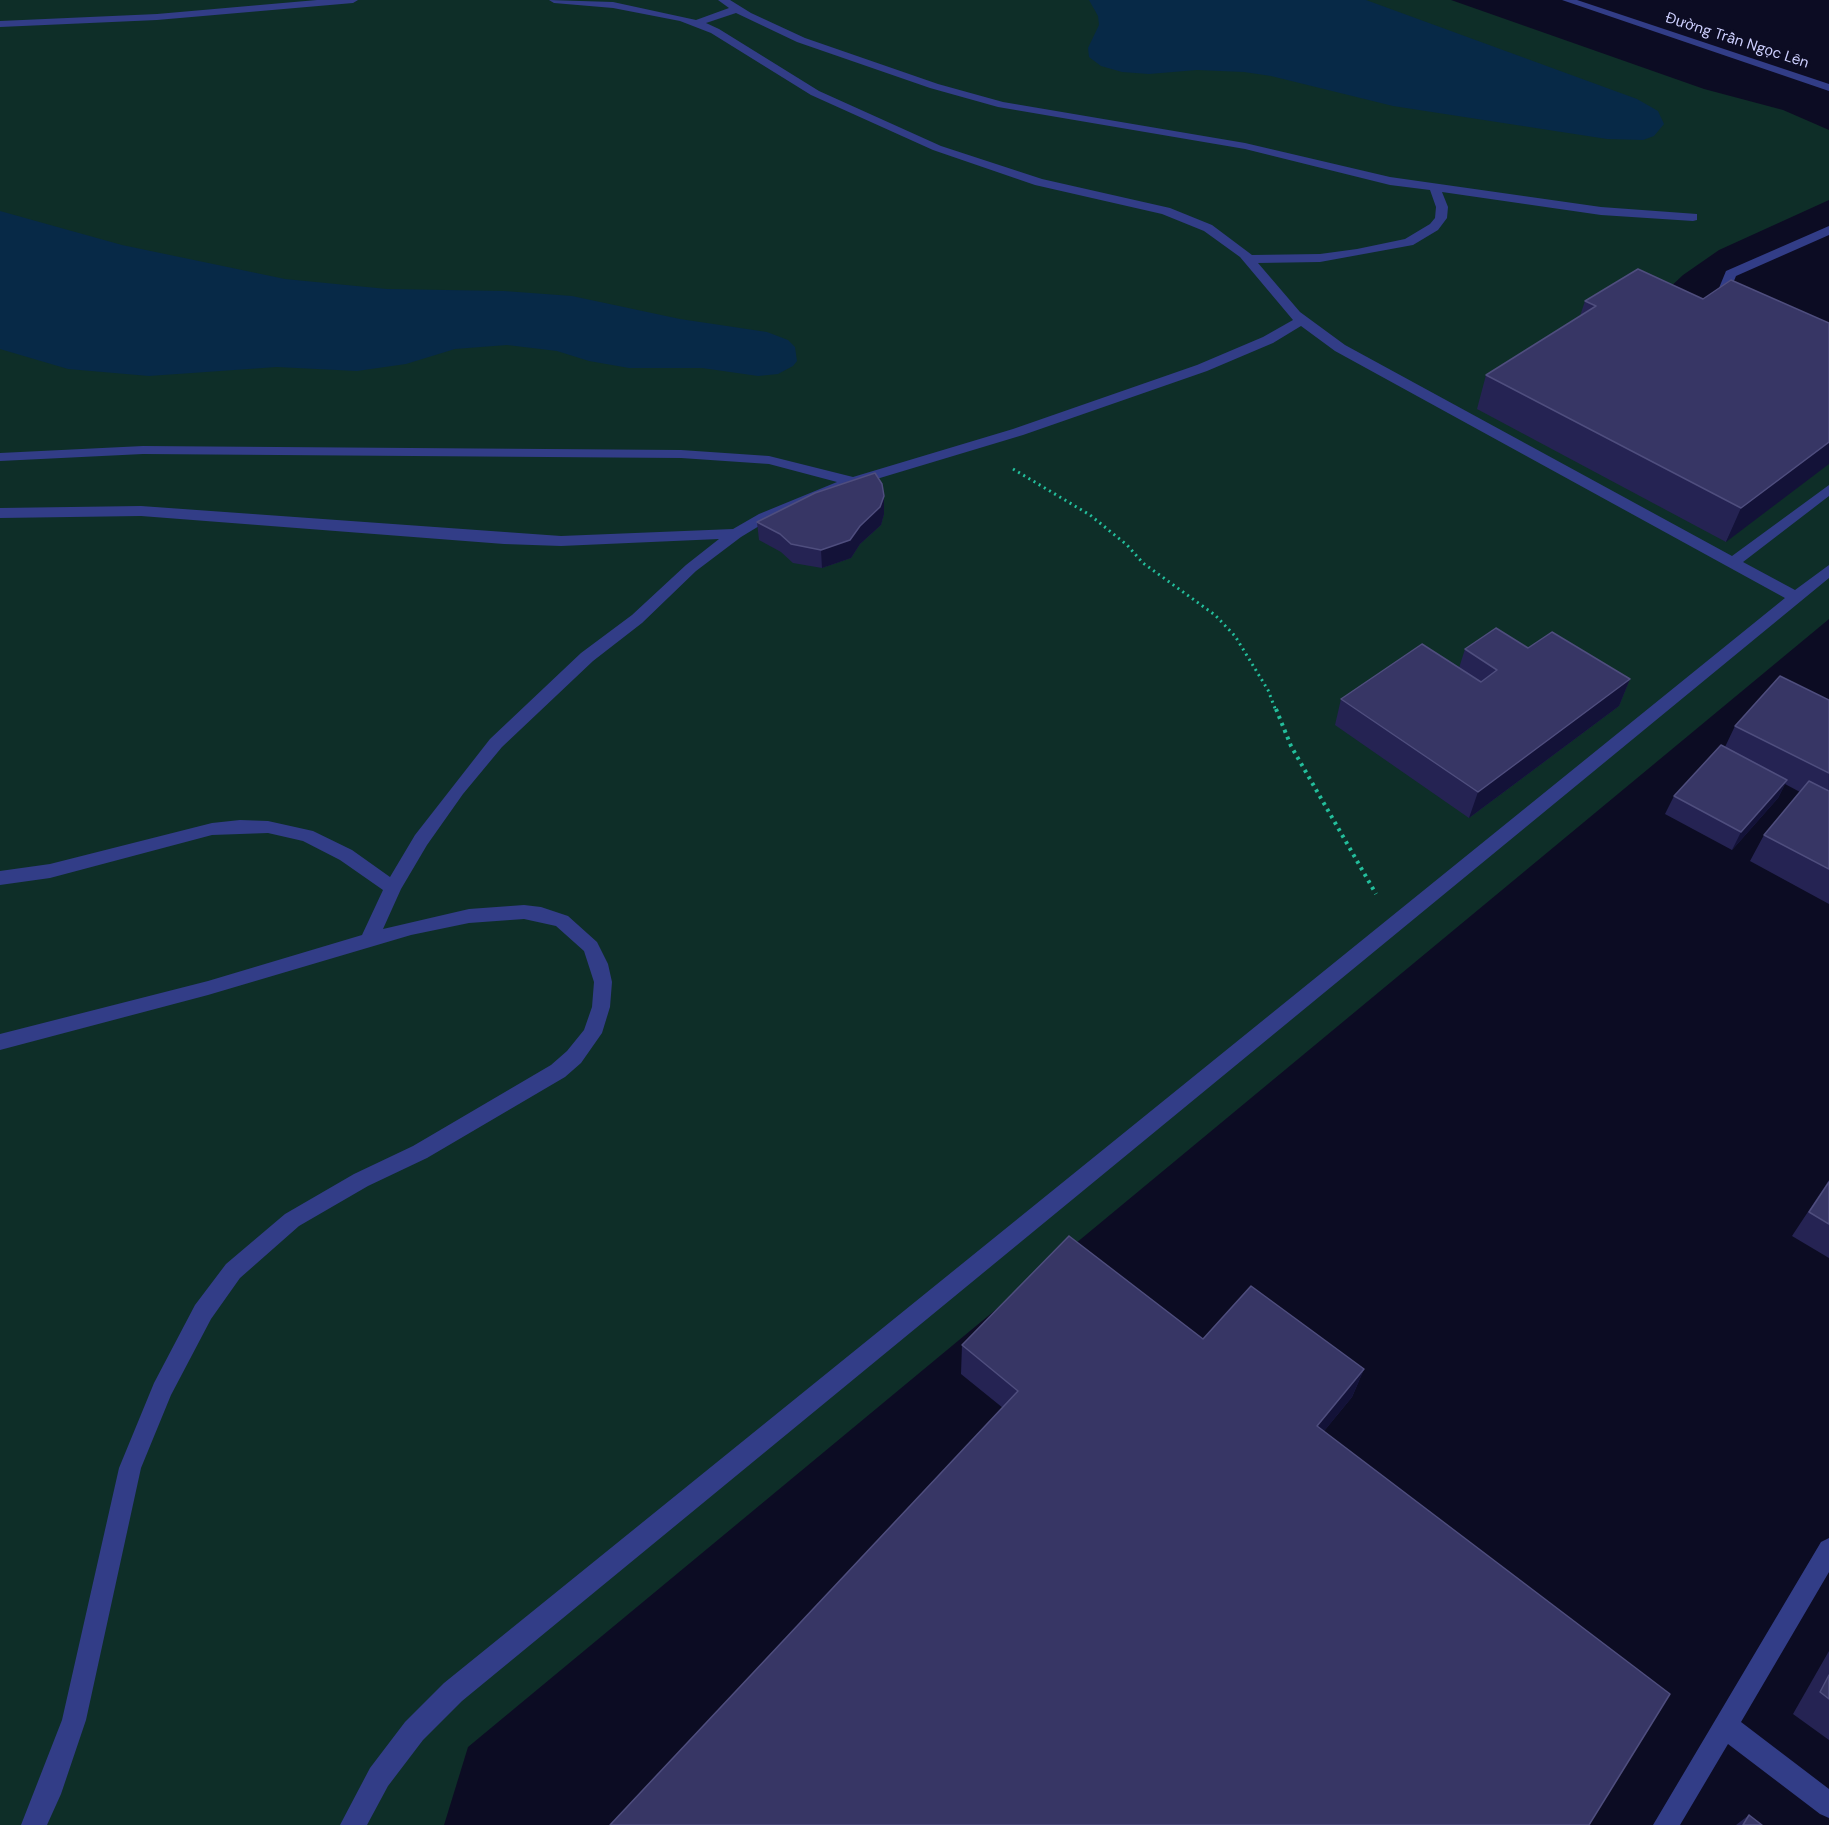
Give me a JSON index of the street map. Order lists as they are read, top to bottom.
{
  "streets": {
    "street": ["Đường Trần Ngọc Lên"]
  }
}
